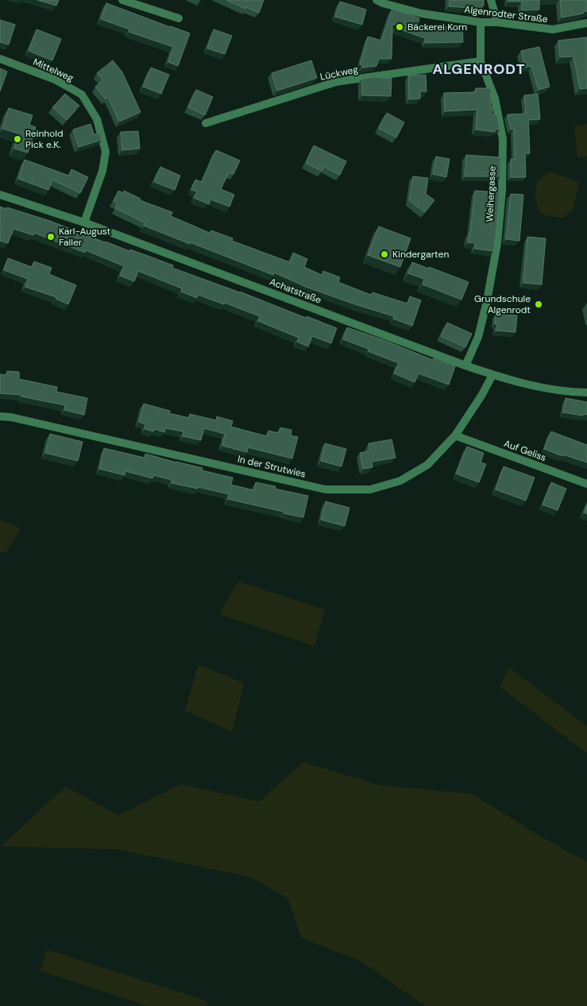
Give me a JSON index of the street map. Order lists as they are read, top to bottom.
{
  "streets": {
    "street": [
      "Algenrodter Straße",
      "Mittelweg",
      "Lückweg",
      "Weihergasse",
      "Achatstraße",
      "Auf Geliss",
      "In der Strutwies"
    ]
  },
  "crossings": [
    ["Algenrodter Straße", "Weihergasse"],
    ["Mittelweg", "Achatstraße"],
    ["Lückweg", "Weihergasse"],
    ["Weihergasse", "Achatstraße"],
    ["Achatstraße", "In der Strutwies"],
    ["Auf Geliss", "In der Strutwies"]
  ],
  "districts": ["ALGENRODT"],
  "places": [
    "Bäckerei Korn",
    "Reinhold Pick e.K.",
    "Karl-August Faller",
    "Kindergarten",
    "Grundschule Algenrodt"
  ]
}
